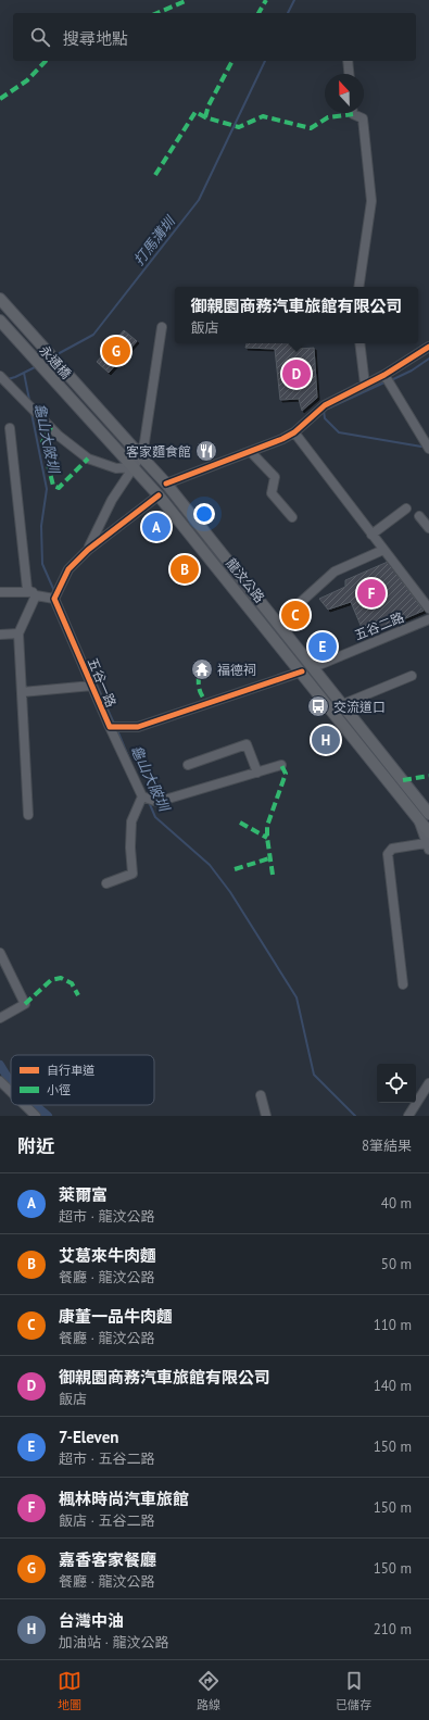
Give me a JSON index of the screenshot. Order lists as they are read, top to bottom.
{
  "streets": {
    "main road": ["永通橋", "龍汶公路"],
    "street": ["五谷二路", "五谷一路"]
  },
  "crossings": [
    ["永通橋", "龍汶公路"],
    ["龍汶公路", "五谷二路"],
    ["龍汶公路", "五谷一路"]
  ],
  "water": ["打馬溝圳", "龜山大陂圳"],
  "places": {
    "restaurant": ["客家麵食館"],
    "temple": ["福德祠"],
    "bus stop": ["交流道口"]
  },
  "legend": ["自行車道", "小徑"],
  "north": "top",
  "page": {
    "search": "搜尋地點",
    "popup": ["御親園商務汽車旅館有限公司", "飯店"],
    "pins": [
      "G",
      "D",
      "A",
      "B",
      "F",
      "C",
      "E",
      "H"
    ],
    "heading": ["附近", "8筆結果"],
    "list": [
      {
        "mark": "A",
        "name": "萊爾富",
        "note": "超市 · 龍汶公路",
        "value": "40 m"
      },
      {
        "mark": "B",
        "name": "艾葛來牛肉麵",
        "note": "餐廳 · 龍汶公路",
        "value": "50 m"
      },
      {
        "mark": "C",
        "name": "康董一品牛肉麵",
        "note": "餐廳 · 龍汶公路",
        "value": "110 m"
      },
      {
        "mark": "D",
        "name": "御親園商務汽車旅館有限公司",
        "note": "飯店",
        "value": "140 m"
      },
      {
        "mark": "E",
        "name": "7-Eleven",
        "note": "超市 · 五谷二路",
        "value": "150 m"
      },
      {
        "mark": "F",
        "name": "楓林時尚汽車旅館",
        "note": "飯店 · 五谷二路",
        "value": "150 m"
      },
      {
        "mark": "G",
        "name": "嘉香客家餐廳",
        "note": "餐廳 · 龍汶公路",
        "value": "150 m"
      },
      {
        "mark": "H",
        "name": "台灣中油",
        "note": "加油站 · 龍汶公路",
        "value": "210 m"
      }
    ],
    "nav": ["地圖", "路線", "已儲存"]
  }
}
